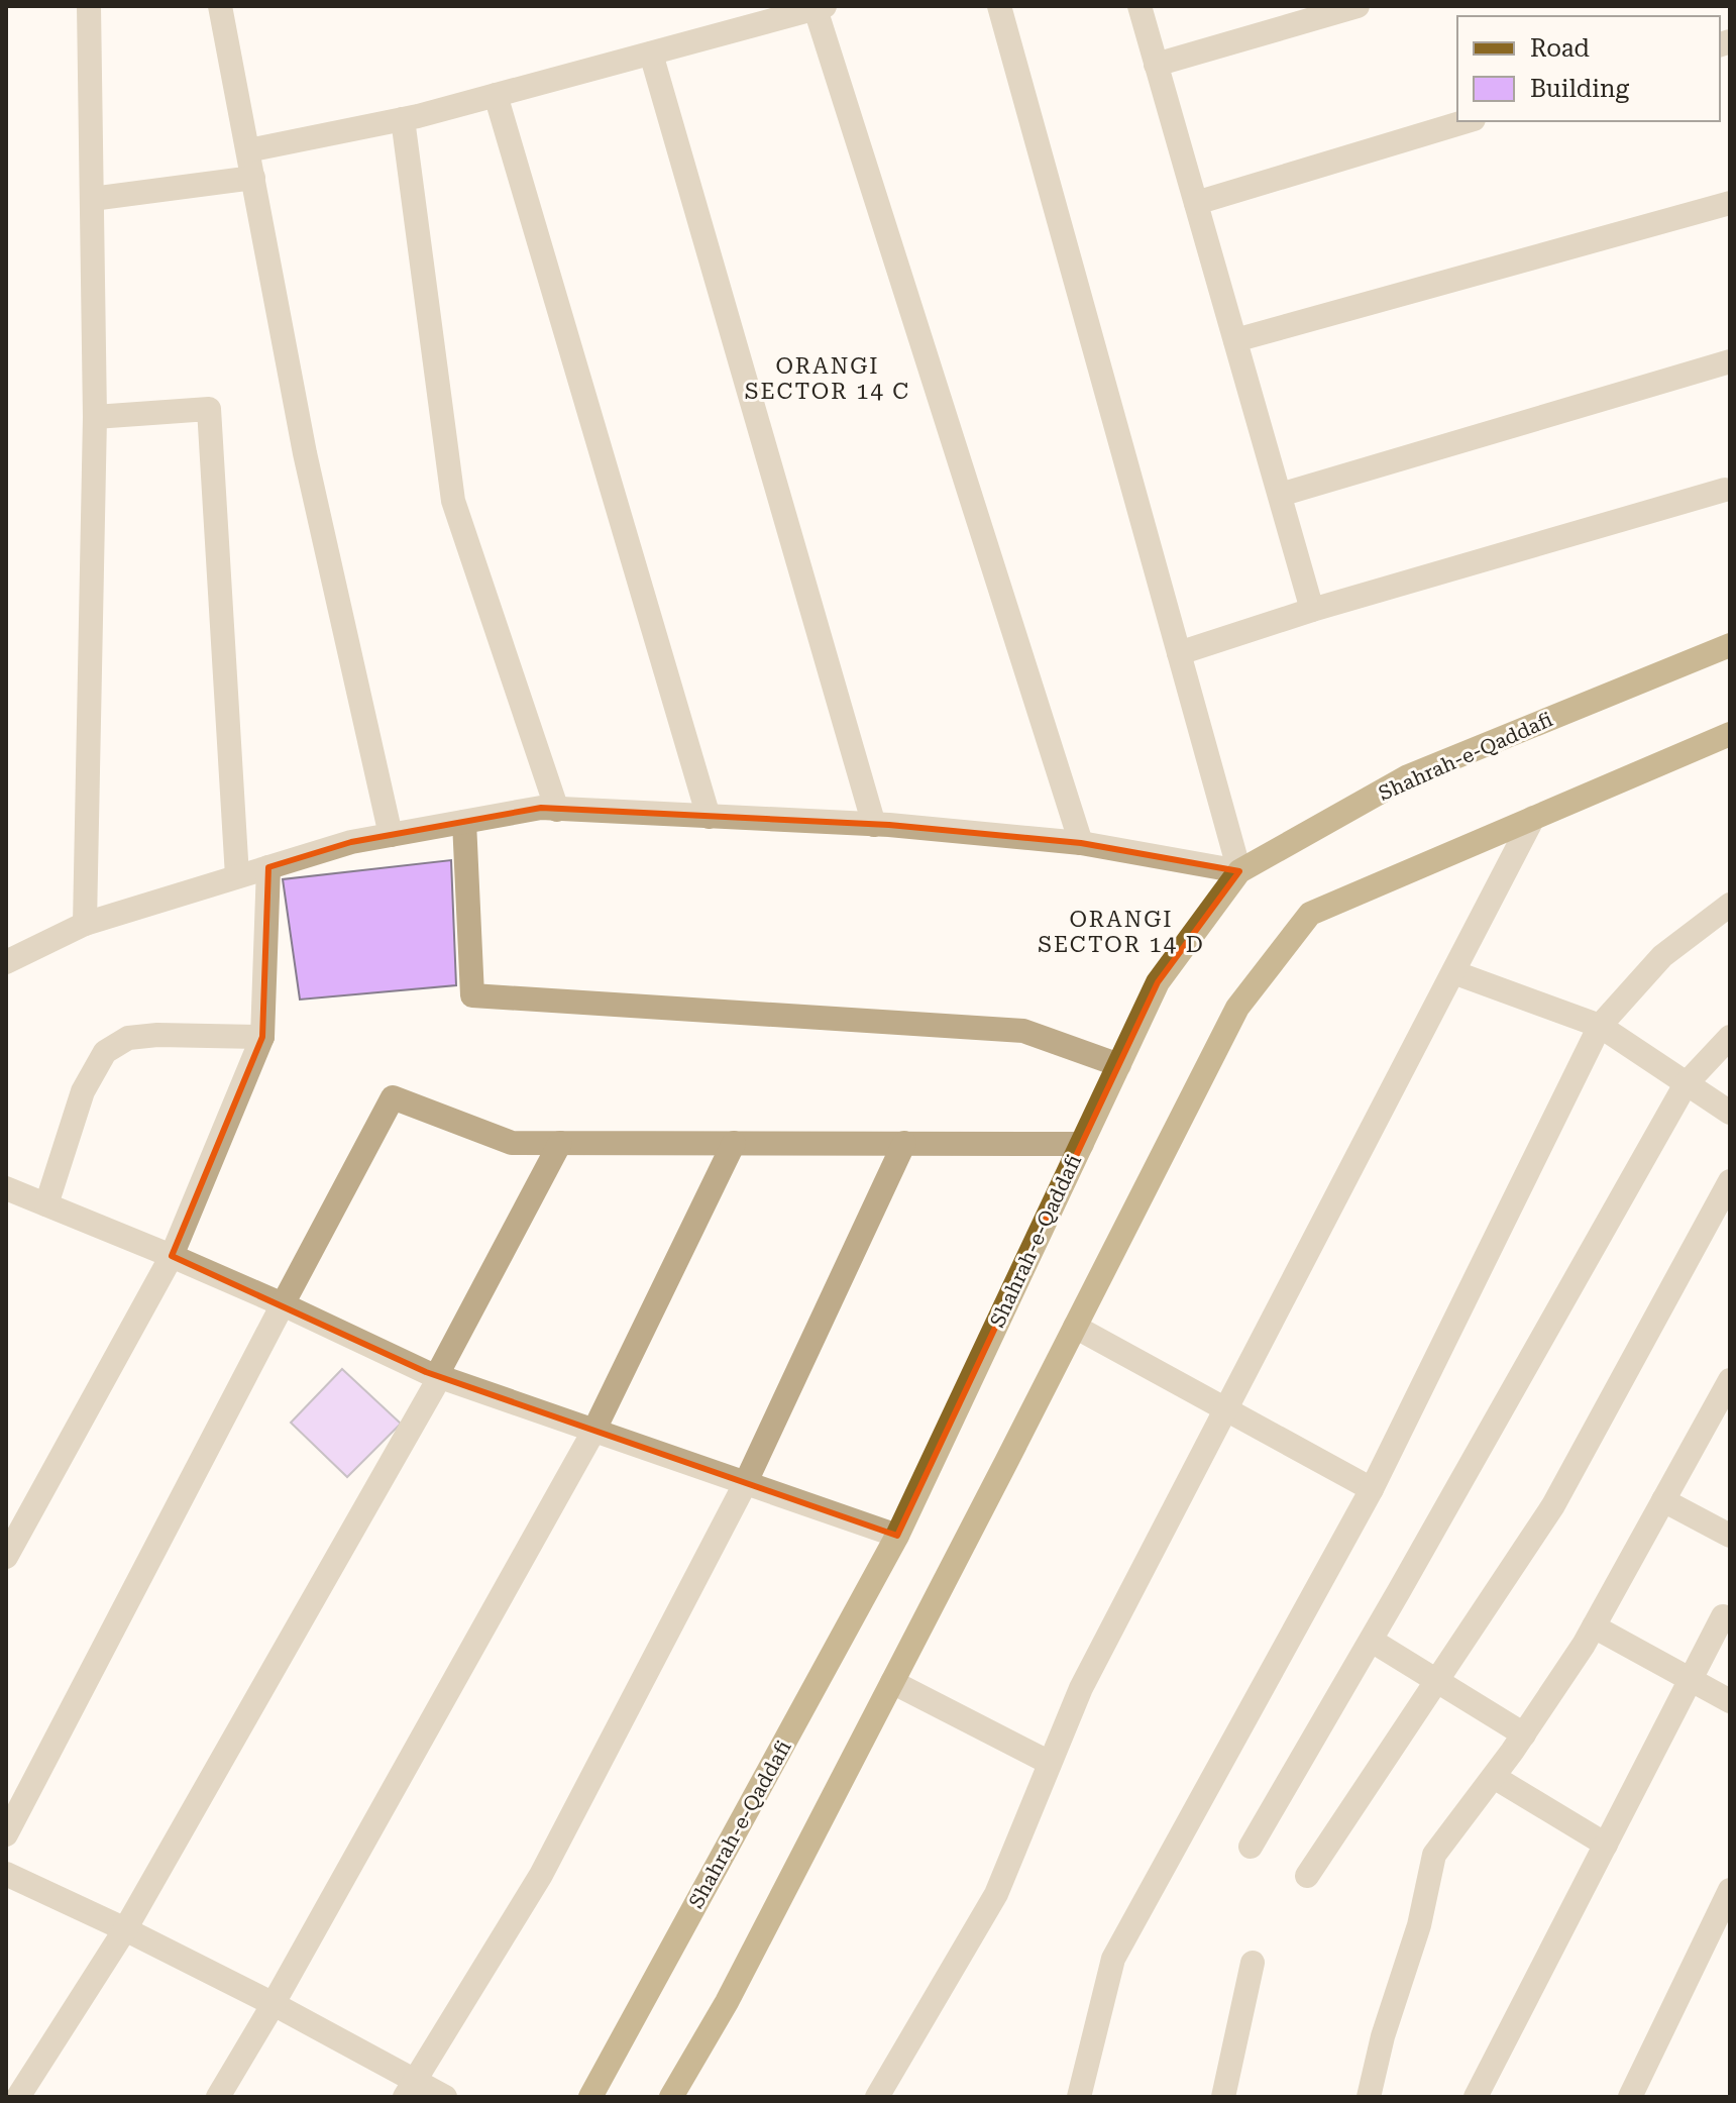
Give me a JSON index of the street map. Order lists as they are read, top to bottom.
{
  "streets": {
    "main road": ["Shahrah-e-Qaddafi"]
  },
  "districts": ["ORANGI SECTOR 14 C", "ORANGI SECTOR 14 D"],
  "legend": ["Road", "Building"]
}
